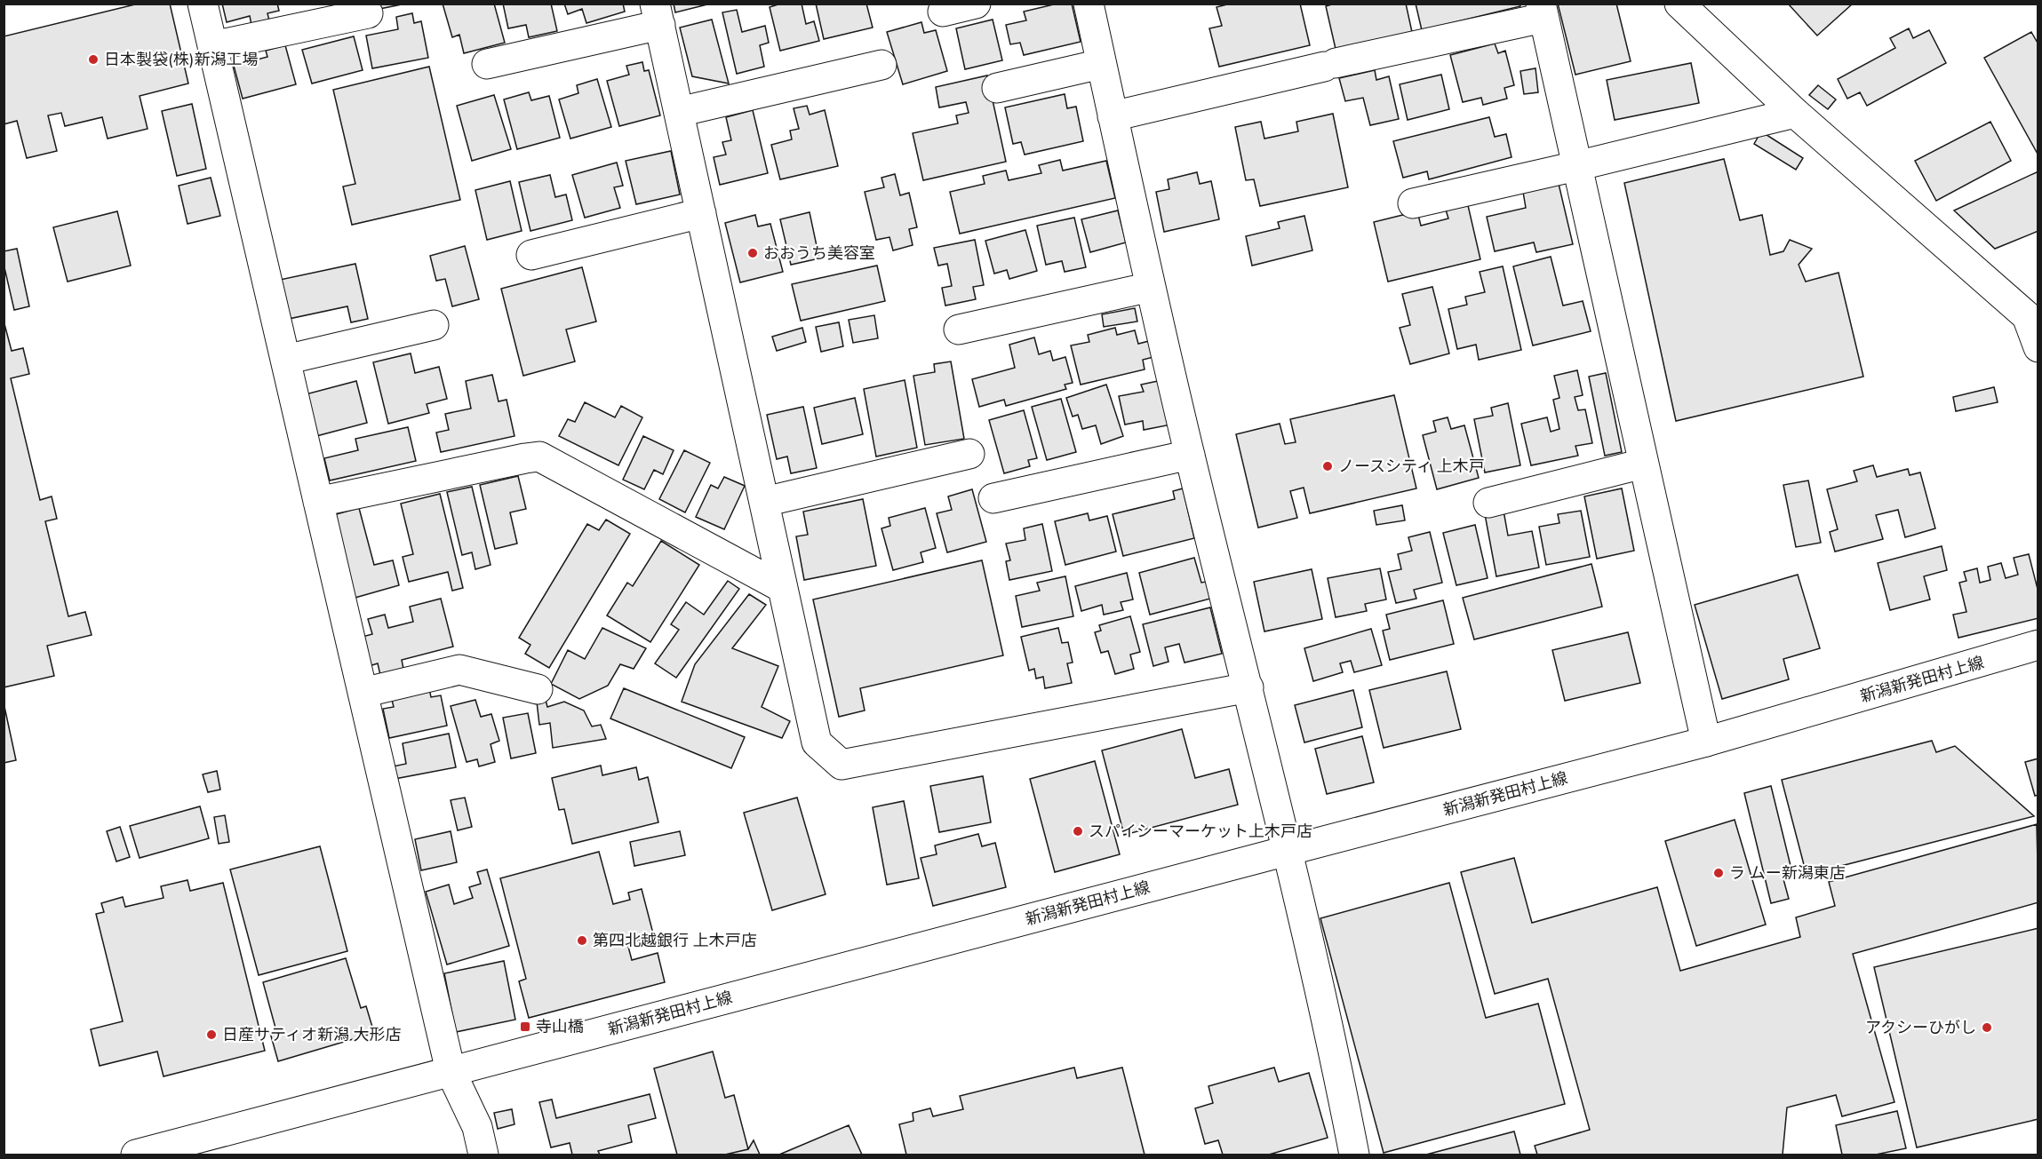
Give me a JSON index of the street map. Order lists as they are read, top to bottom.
{
  "streets": {
    "street": ["新潟新発田村上線"]
  },
  "places": {
    "other": [
      "日本製袋(株)新潟工場",
      "おおうち美容室",
      "ノースシティ 上木戸",
      "スパイシーマーケット上木戸店",
      "ラ ムー新潟東店",
      "第四北越銀行 上木戸店",
      "アクシーひがし",
      "日産サティオ新潟 大形店"
    ],
    "transit": ["寺山橋"]
  }
}
